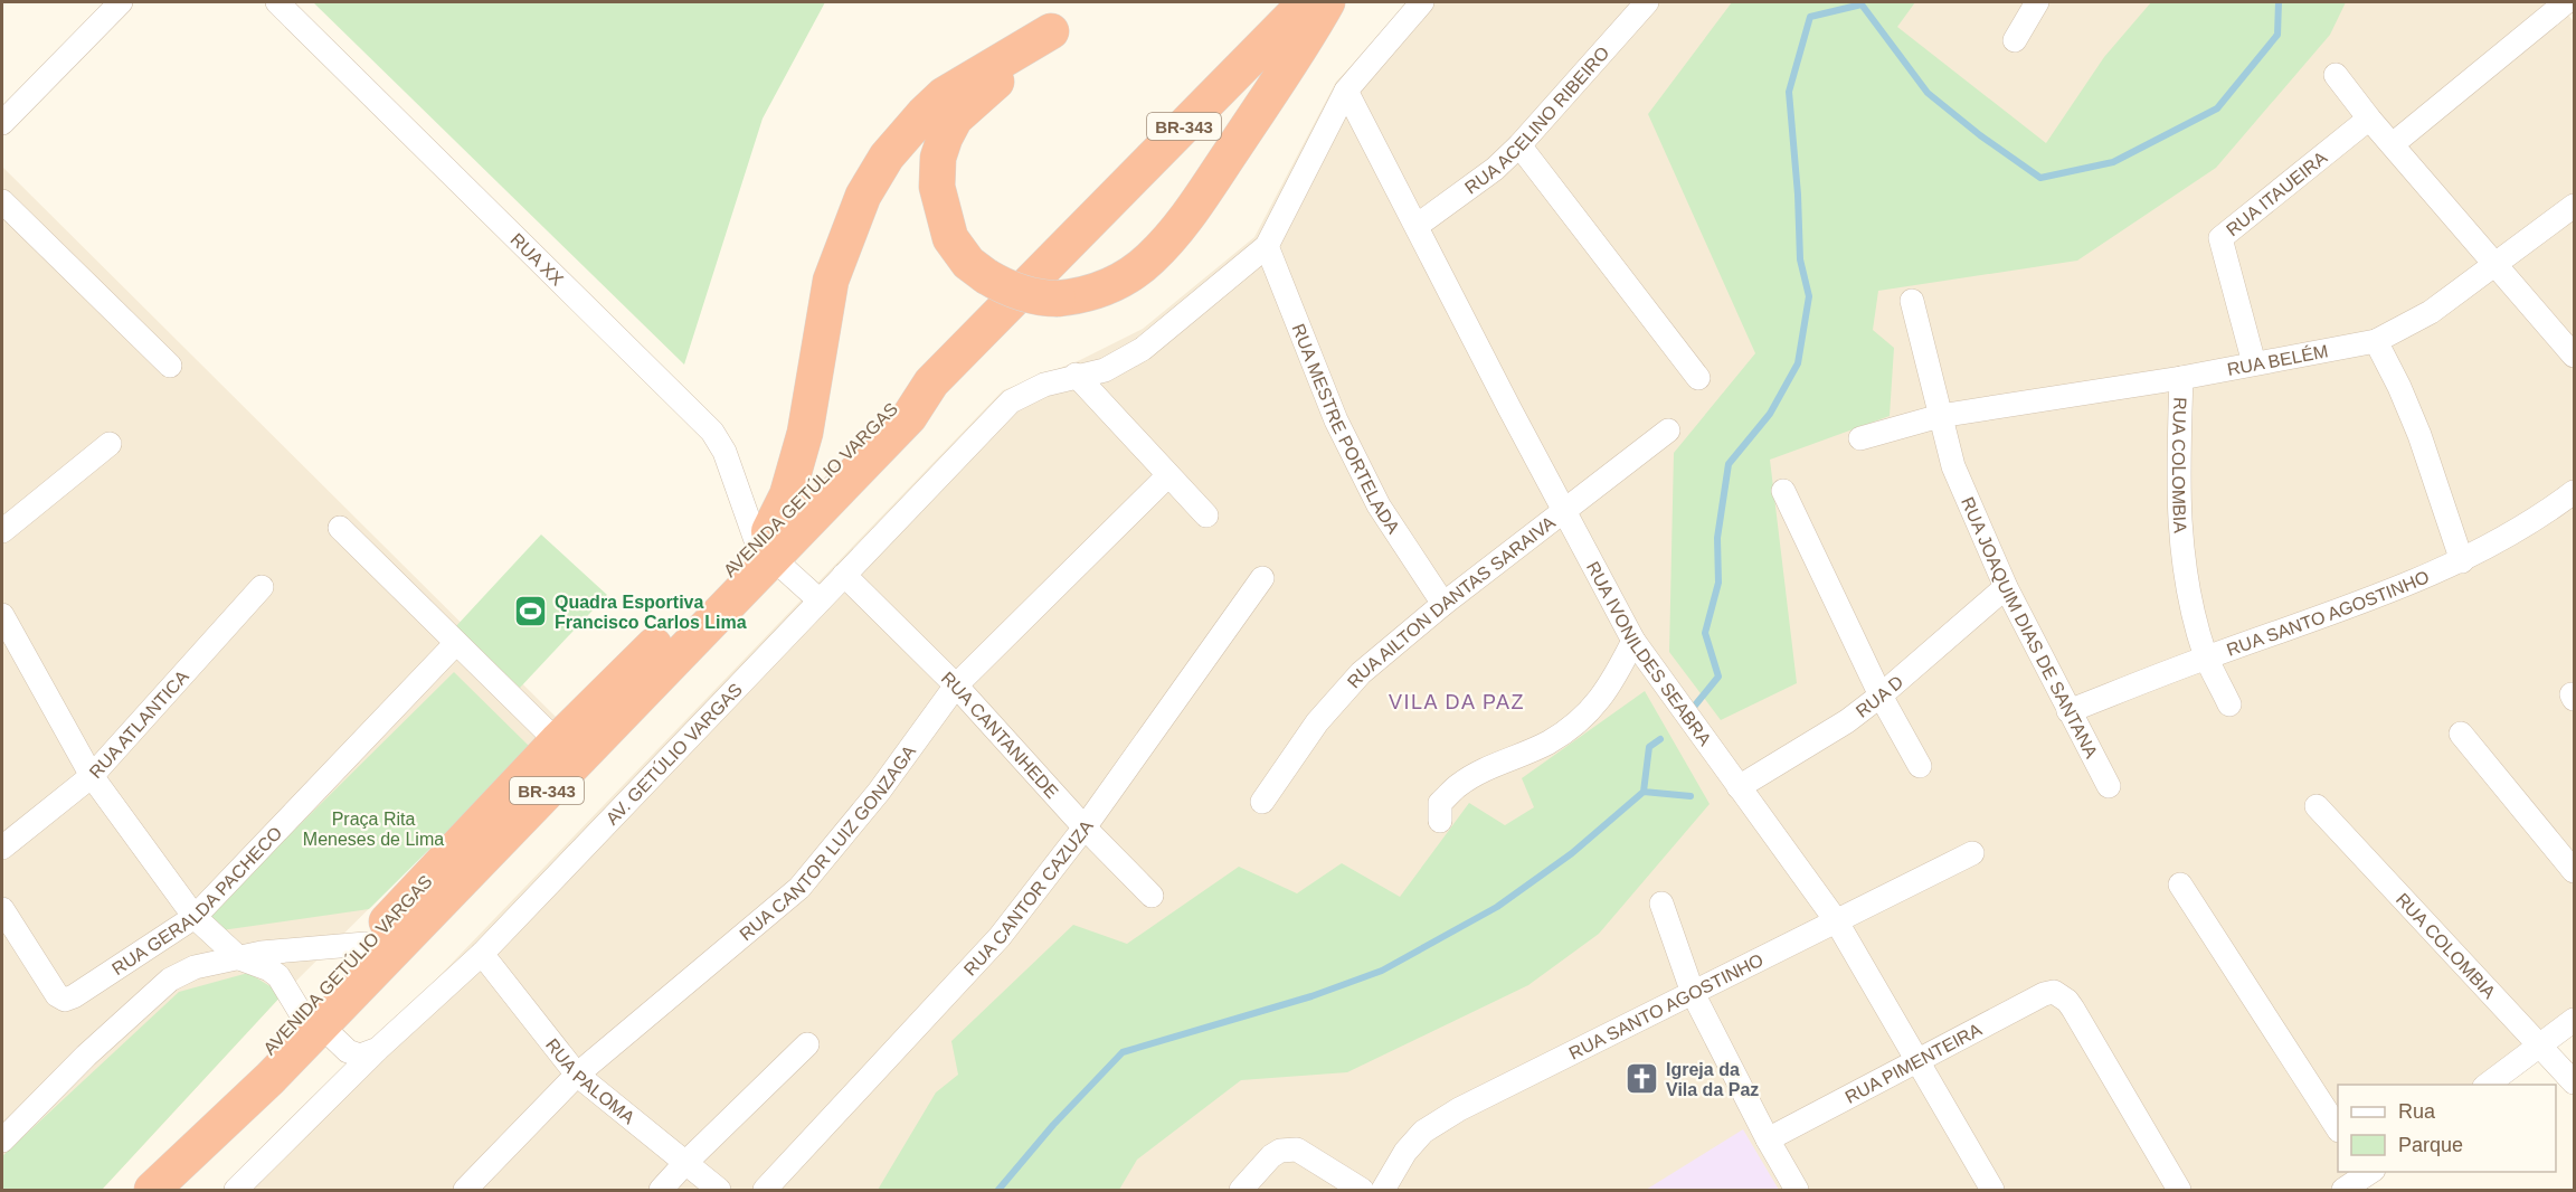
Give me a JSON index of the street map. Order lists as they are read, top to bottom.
{
  "streets": {
    "highway": ["BR-343", "AVENIDA GETÚLIO VARGAS"],
    "street": [
      "RUA ACELINO RIBEIRO",
      "RUA ITAUEIRA",
      "RUA XX",
      "RUA BELÉM",
      "RUA MESTRE PORTELADA",
      "RUA COLOMBIA",
      "RUA AILTON DANTAS SARAIVA",
      "RUA SANTO AGOSTINHO",
      "RUA JOAQUIM DIAS DE SANTANA",
      "RUA IVONILDES SEABRA",
      "RUA D",
      "RUA ATLANTICA",
      "RUA CANTANHEDE",
      "AV. GETÚLIO VARGAS",
      "RUA CANTOR LUIZ GONZAGA",
      "RUA CANTOR CAZUZA",
      "RUA GERALDA PACHECO",
      "RUA PIMENTEIRA",
      "RUA PALOMA"
    ]
  },
  "crossings": [
    ["RUA ACELINO RIBEIRO", "RUA IVONILDES SEABRA"],
    ["RUA ITAUEIRA", "RUA BELÉM"],
    ["RUA XX", "AVENIDA GETÚLIO VARGAS"],
    ["RUA BELÉM", "RUA COLOMBIA"],
    ["RUA BELÉM", "RUA JOAQUIM DIAS DE SANTANA"],
    ["RUA MESTRE PORTELADA", "RUA AILTON DANTAS SARAIVA"],
    ["RUA MESTRE PORTELADA", "AV. GETÚLIO VARGAS"],
    ["RUA COLOMBIA", "RUA SANTO AGOSTINHO"],
    ["RUA AILTON DANTAS SARAIVA", "RUA IVONILDES SEABRA"],
    ["RUA SANTO AGOSTINHO", "RUA JOAQUIM DIAS DE SANTANA"],
    ["RUA SANTO AGOSTINHO", "RUA IVONILDES SEABRA"],
    ["RUA JOAQUIM DIAS DE SANTANA", "RUA D"],
    ["RUA IVONILDES SEABRA", "RUA D"],
    ["RUA IVONILDES SEABRA", "RUA PIMENTEIRA"],
    ["RUA CANTANHEDE", "AV. GETÚLIO VARGAS"],
    ["RUA CANTANHEDE", "RUA CANTOR LUIZ GONZAGA"],
    ["RUA CANTANHEDE", "RUA CANTOR CAZUZA"],
    ["AV. GETÚLIO VARGAS", "RUA PALOMA"],
    ["RUA CANTOR LUIZ GONZAGA", "RUA PALOMA"]
  ],
  "districts": ["VILA DA PAZ"],
  "parks": ["Praça Rita Meneses de Lima"],
  "places": {
    "sports": ["Quadra Esportiva Francisco Carlos Lima"],
    "church": ["Igreja da Vila da Paz"]
  },
  "legend": ["Rua", "Parque"]
}
